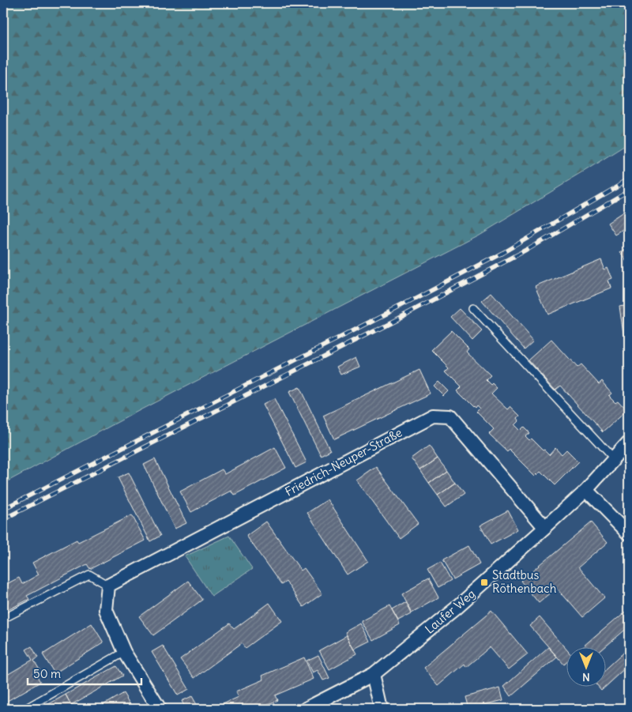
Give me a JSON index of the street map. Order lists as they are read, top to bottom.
{
  "streets": {
    "street": ["Friedrich-Neuper-Straße", "Laufer Weg"]
  },
  "crossings": [
    ["Friedrich-Neuper-Straße", "Laufer Weg"]
  ],
  "places": {
    "transit": ["Stadtbus Röthenbach"]
  },
  "scale_bar": "50 m",
  "north": "bottom"
}
